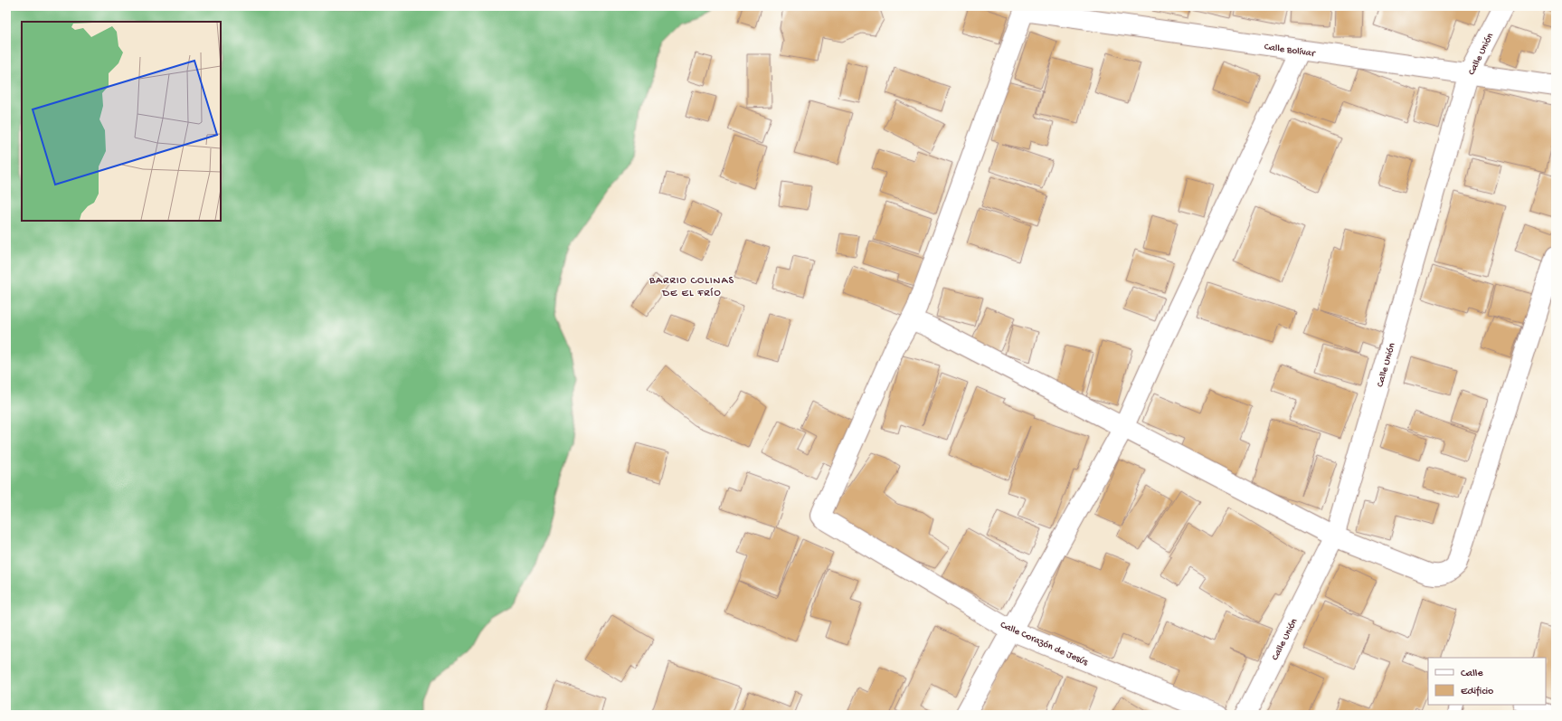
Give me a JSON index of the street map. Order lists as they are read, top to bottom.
{
  "streets": {
    "street": ["Calle Bolívar", "Calle Unión", "Calle Corazón de Jesús"]
  },
  "crossings": [
    ["Calle Bolívar", "Calle Unión"]
  ],
  "districts": ["BARRIO COLINAS DE EL FRÍO"],
  "legend": ["Calle", "Edificio"]
}
